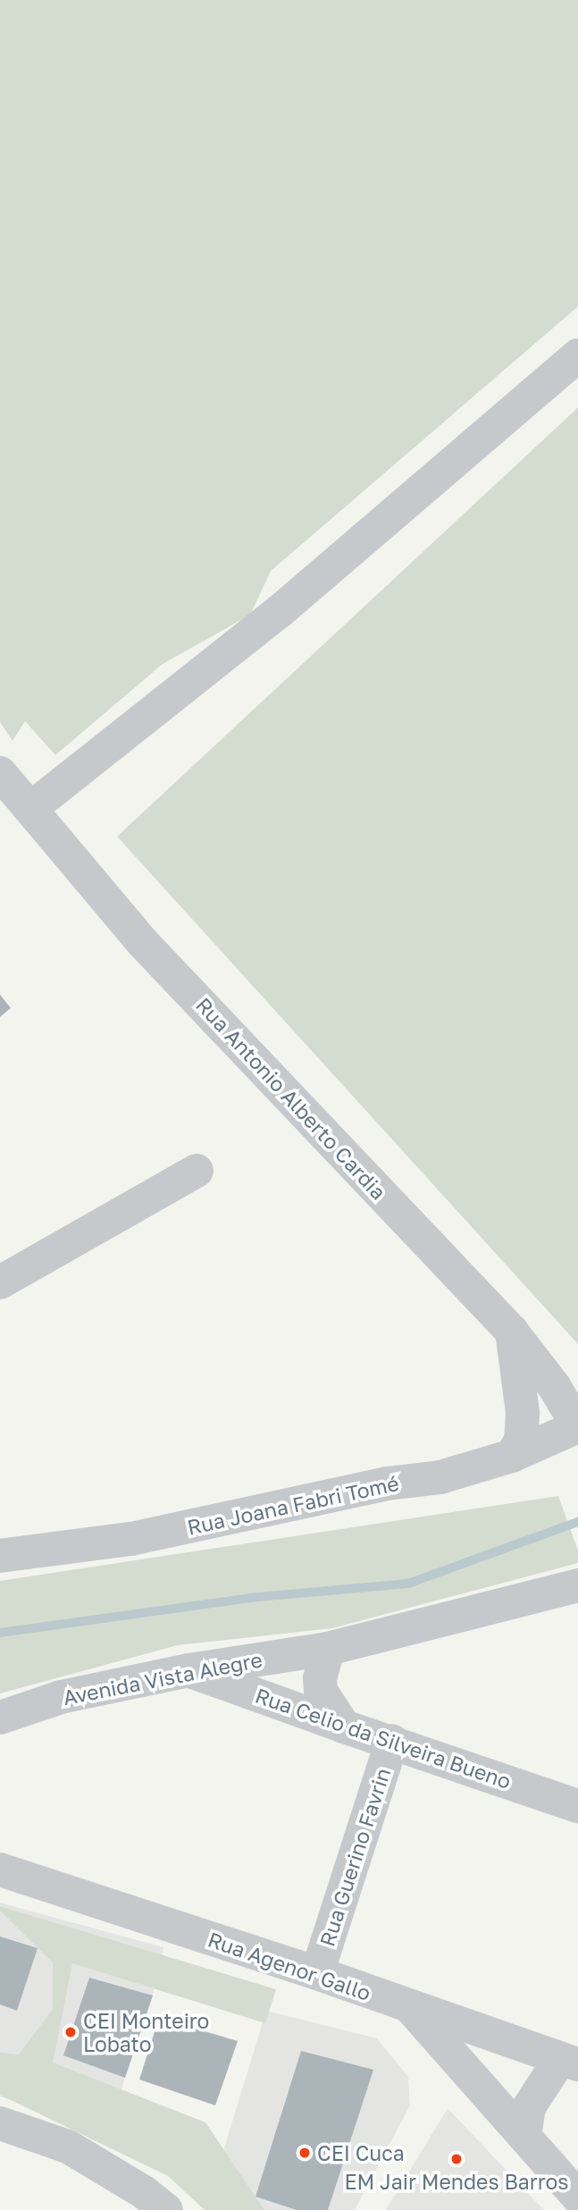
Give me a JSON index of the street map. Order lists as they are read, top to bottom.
{
  "streets": {
    "street": [
      "Rua Antonio Alberto Cardia",
      "Rua Joana Fabri Tomé",
      "Avenida Vista Alegre",
      "Rua Celio da Silveira Bueno",
      "Rua Guerino Favrin",
      "Rua Agenor Gallo"
    ]
  },
  "crossings": [
    ["Rua Antonio Alberto Cardia", "Rua Joana Fabri Tomé"],
    ["Avenida Vista Alegre", "Rua Celio da Silveira Bueno"],
    ["Rua Celio da Silveira Bueno", "Rua Guerino Favrin"],
    ["Rua Guerino Favrin", "Rua Agenor Gallo"]
  ],
  "places": ["CEI Monteiro Lobato", "CEI Cuca", "EM Jair Mendes Barros"]
}
